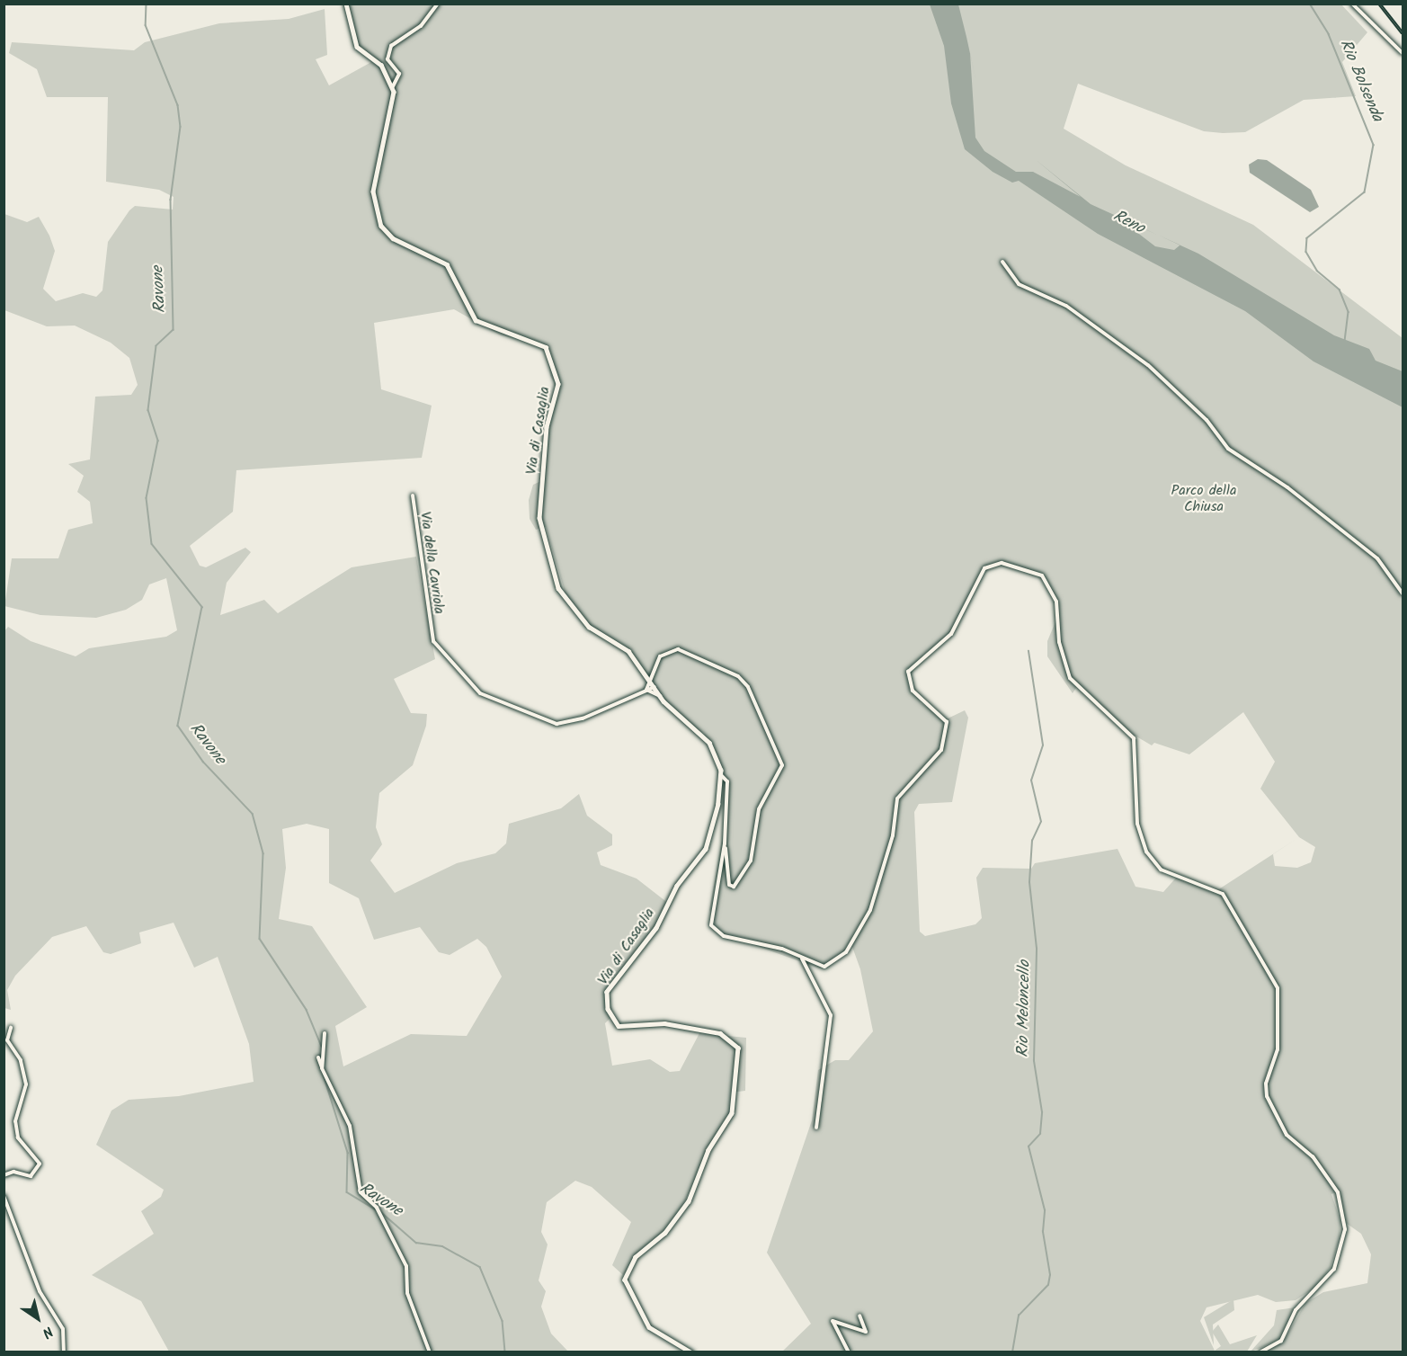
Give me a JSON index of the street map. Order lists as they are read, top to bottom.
{
  "streets": {
    "street": ["Via di Casaglia", "Via della Cavriola"]
  },
  "crossings": [
    ["Via di Casaglia", "Via della Cavriola"]
  ],
  "water": [
    "Rio Bolsenda",
    "Reno",
    "Ravone",
    "Rio Meloncello"
  ],
  "parks": ["Parco della Chiusa"],
  "north": "bottom right"
}
